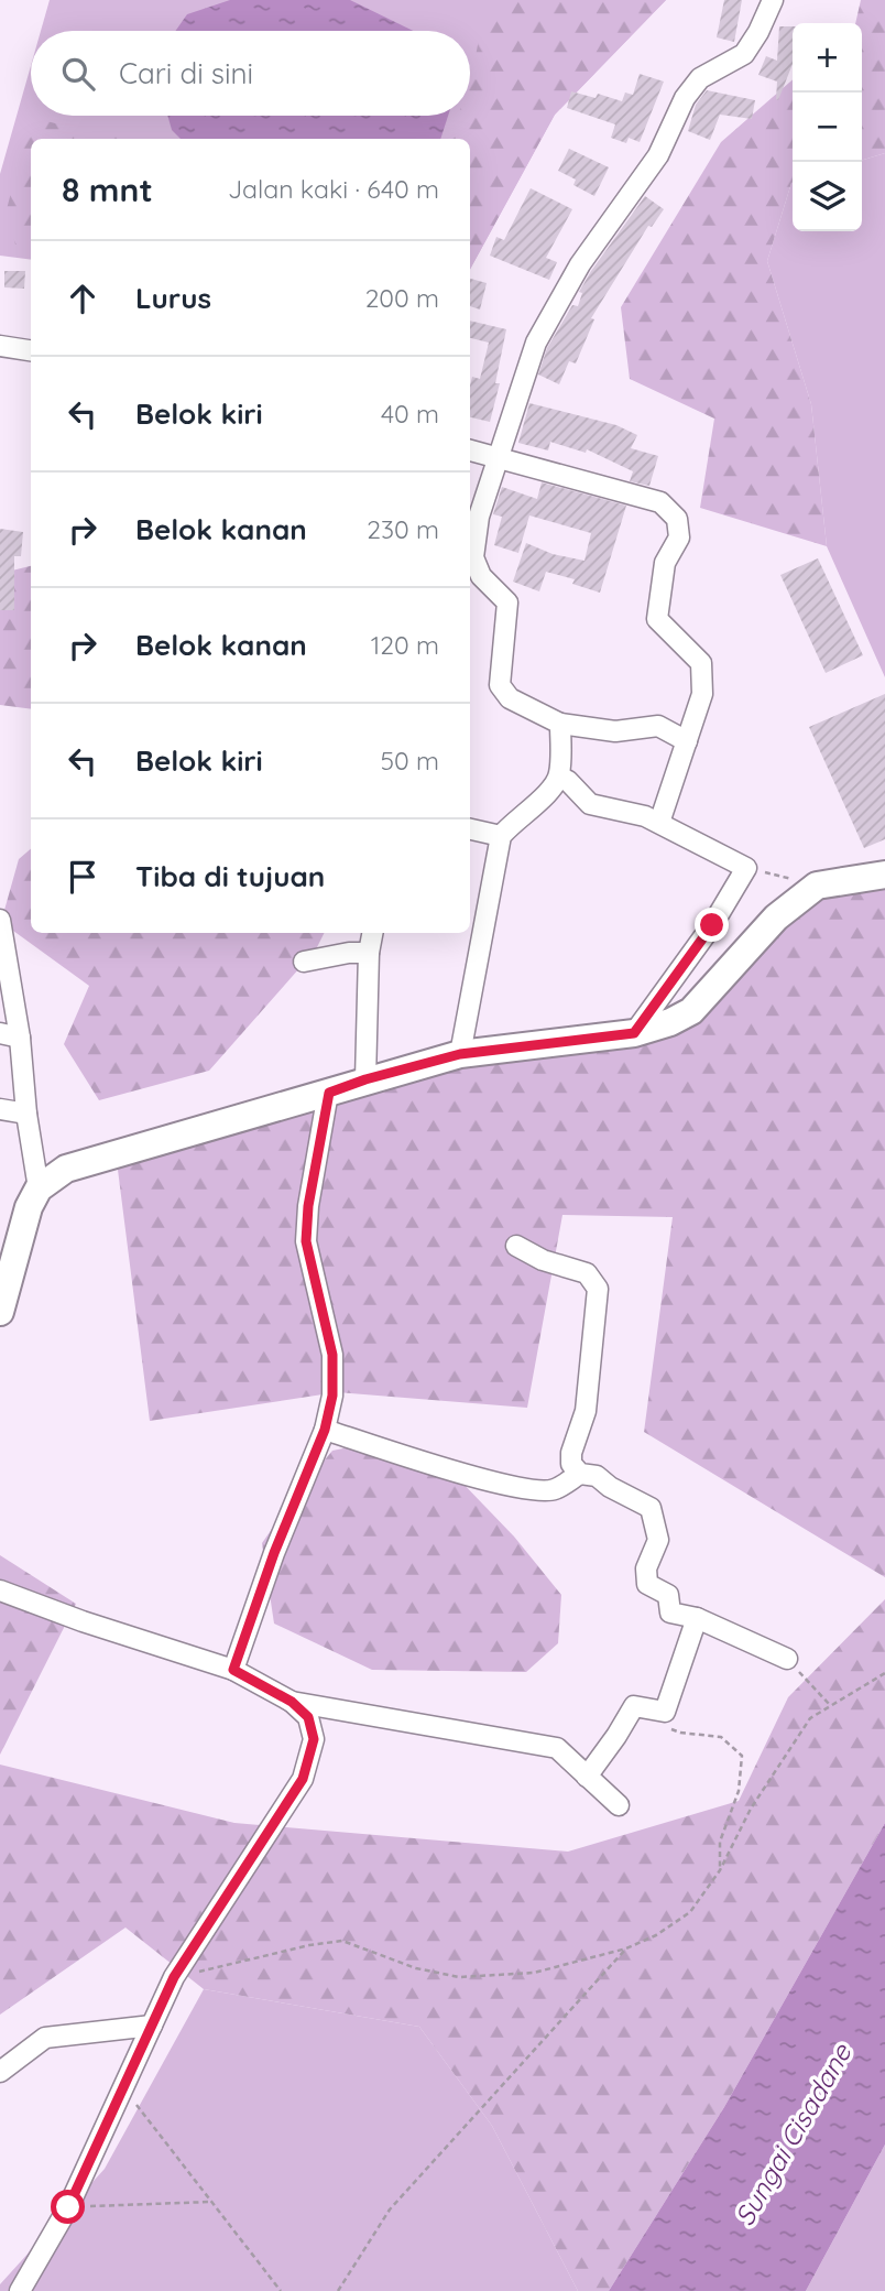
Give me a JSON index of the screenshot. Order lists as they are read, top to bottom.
{
  "water": ["Sungai Cisadane"],
  "page": {
    "map_buttons": ["+", "−"],
    "search": "Cari di sini",
    "heading": ["8 mnt", "Jalan kaki · 640 m"],
    "list": [
      ["Lurus", "200 m"],
      ["Belok kiri", "40 m"],
      ["Belok kanan", "230 m"],
      ["Belok kanan", "120 m"],
      ["Belok kiri", "50 m"],
      "Tiba di tujuan"
    ]
  }
}
